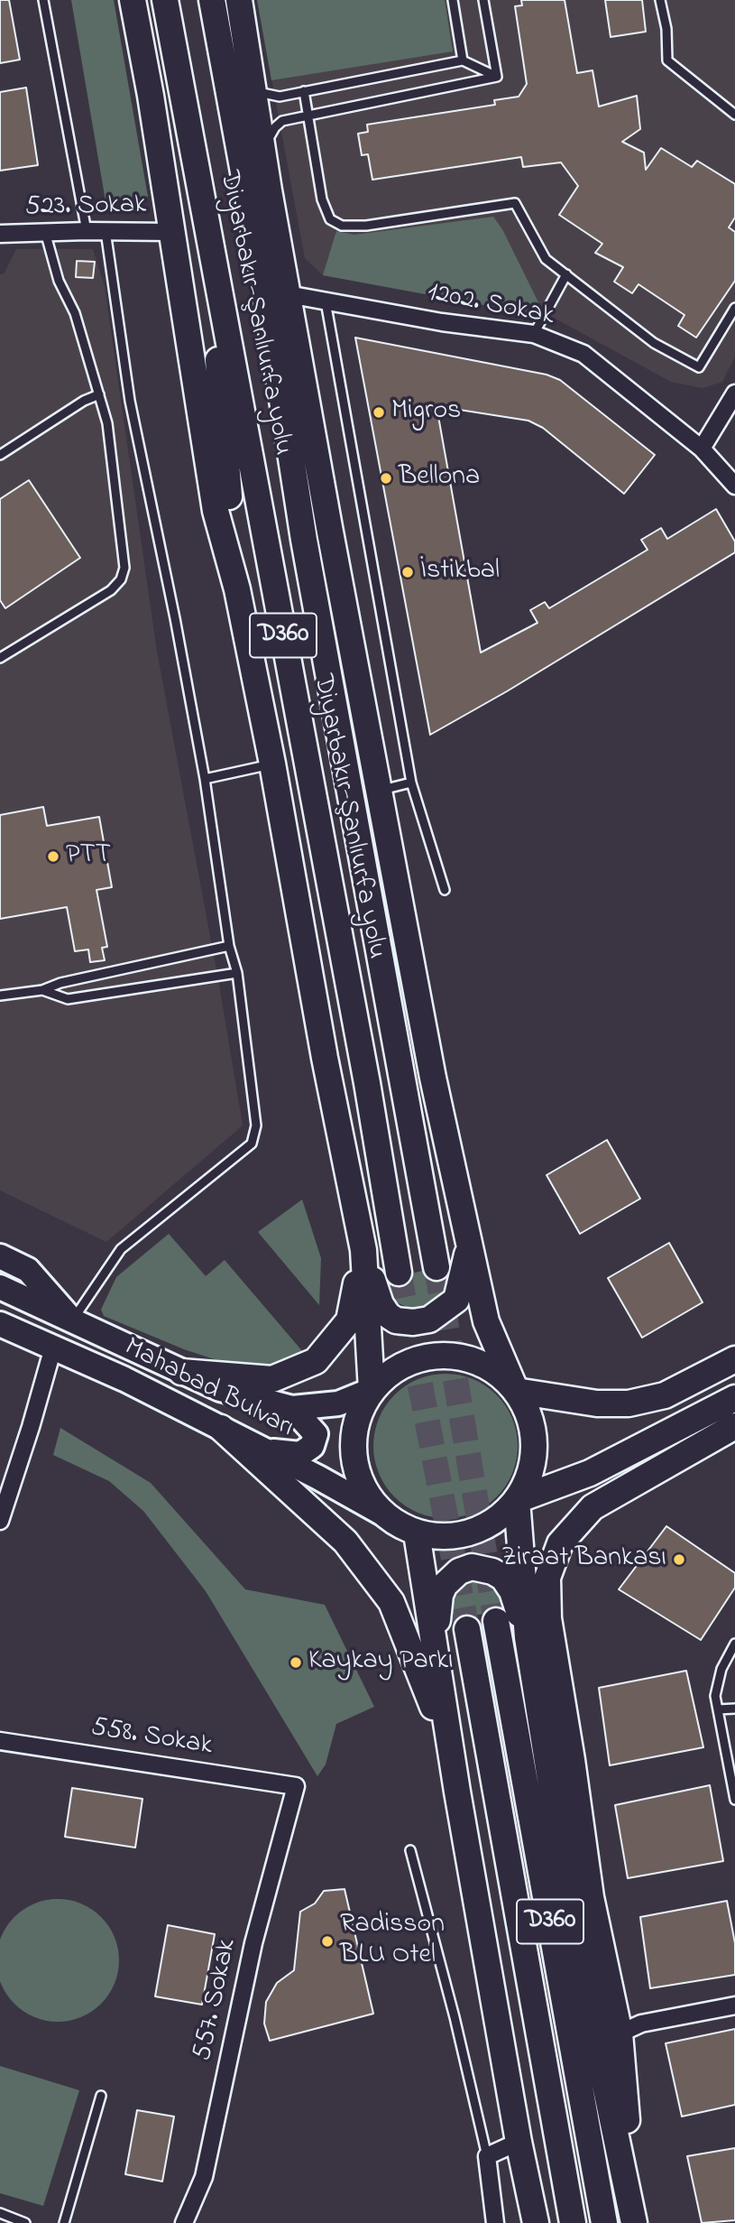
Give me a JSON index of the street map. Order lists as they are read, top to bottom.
{
  "streets": {
    "highway": ["Diyarbakır-Şanlıurfa yolu", "D360"],
    "main road": ["Mahabad Bulvarı"],
    "street": [
      "523. Sokak",
      "1202. Sokak",
      "558. Sokak",
      "557. Sokak"
    ]
  },
  "crossings": [
    ["1202. Sokak", "Diyarbakır-Şanlıurfa yolu"],
    ["558. Sokak", "557. Sokak"]
  ],
  "places": [
    "Migros",
    "Bellona",
    "İstikbal",
    "PTT",
    "Ziraat Bankası",
    "Kaykay Parkı",
    "Radisson BLU Otel"
  ]
}
